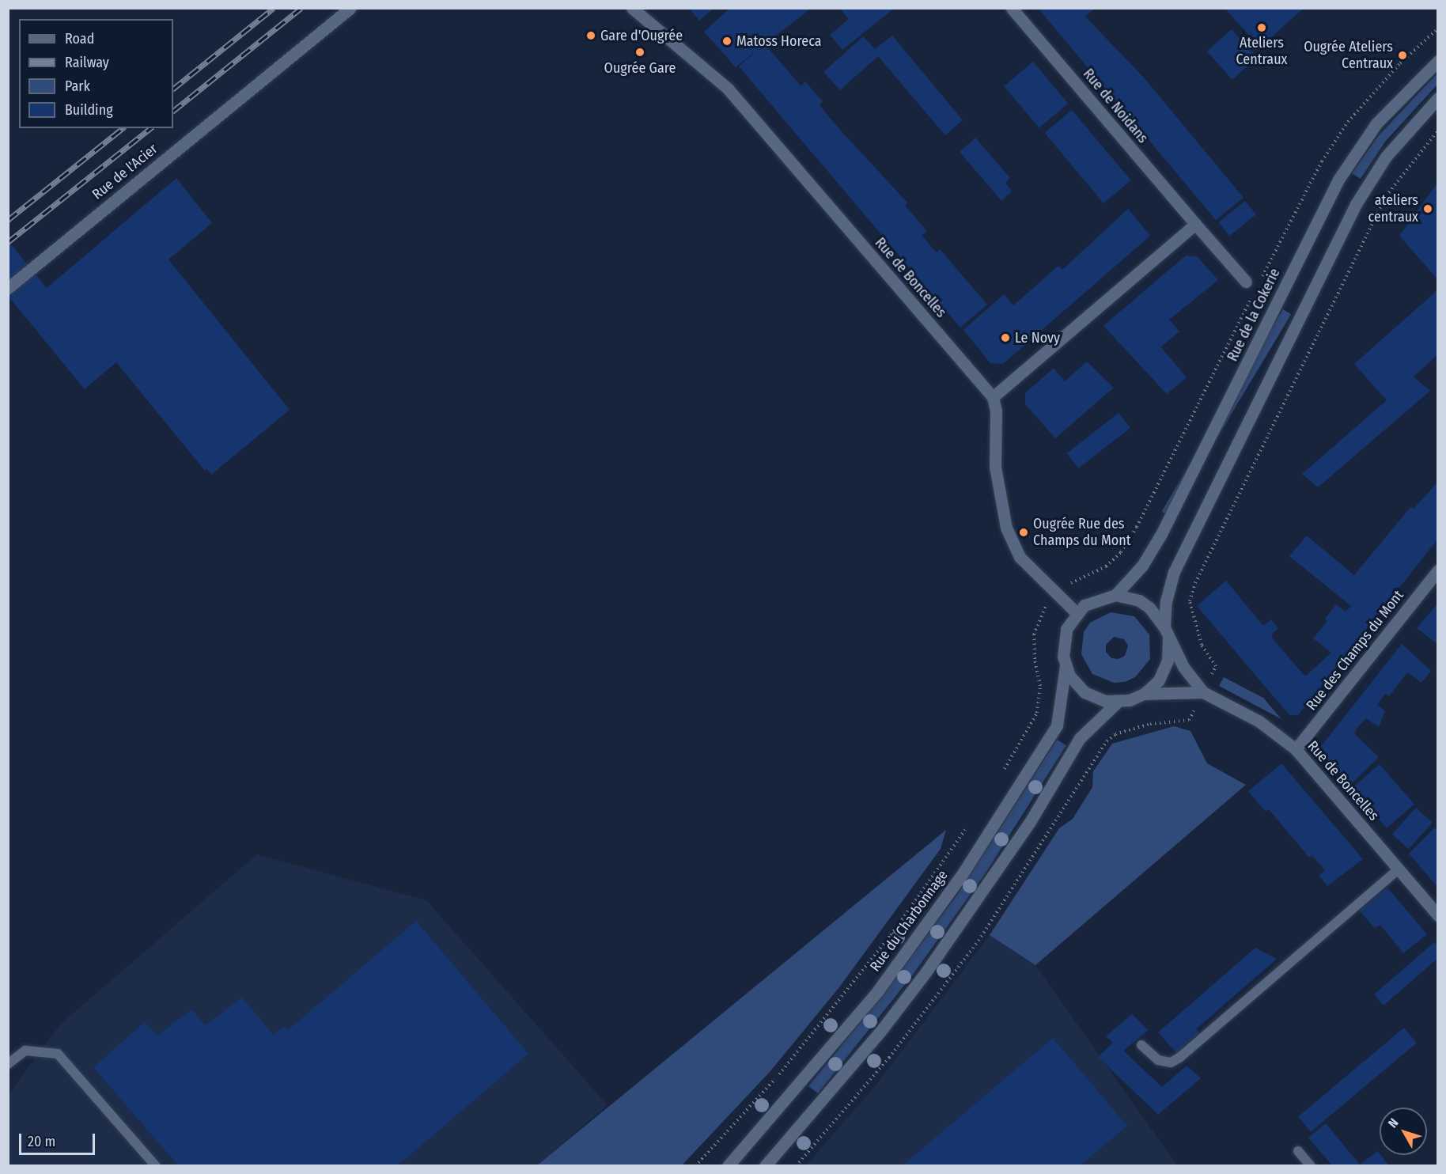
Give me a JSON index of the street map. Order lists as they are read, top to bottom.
{
  "streets": {
    "main road": [
      "Rue de Noidans",
      "Rue de l'Acier",
      "Rue de Boncelles",
      "Rue de la Cokerie",
      "Rue des Champs du Mont",
      "Rue du Charbonnage"
    ]
  },
  "crossings": [
    ["Rue de Boncelles", "Rue de la Cokerie"],
    ["Rue de Boncelles", "Rue des Champs du Mont"],
    ["Rue de Boncelles", "Rue du Charbonnage"],
    ["Rue de la Cokerie", "Rue du Charbonnage"]
  ],
  "places": [
    "Ateliers Centraux",
    "Gare d'Ougrée",
    "Matoss Horeca",
    "Ougrée Gare",
    "Ougrée Ateliers Centraux",
    "ateliers centraux",
    "Le Novy",
    "Ougrée Rue des Champs du Mont"
  ],
  "legend": [
    "Road",
    "Railway",
    "Park",
    "Building"
  ],
  "scale_bar": "20 m",
  "north": "top left"
}
